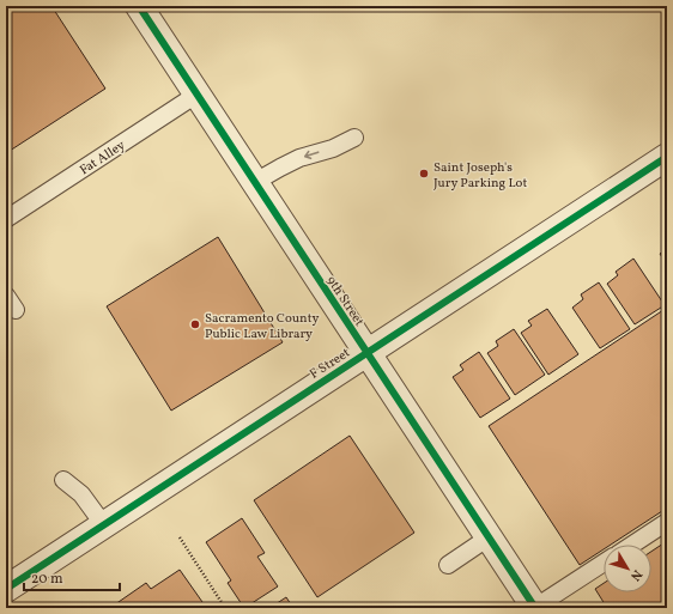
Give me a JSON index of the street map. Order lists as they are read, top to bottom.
{
  "streets": {
    "street": ["9th Street", "F Street"],
    "lane": ["Fat Alley"]
  },
  "crossings": [
    ["Fat Alley", "9th Street"],
    ["9th Street", "F Street"]
  ],
  "places": ["Saint Joseph's Jury Parking Lot", "Sacramento County Public Law Library"],
  "scale_bar": "20 m",
  "north": "bottom right"
}
